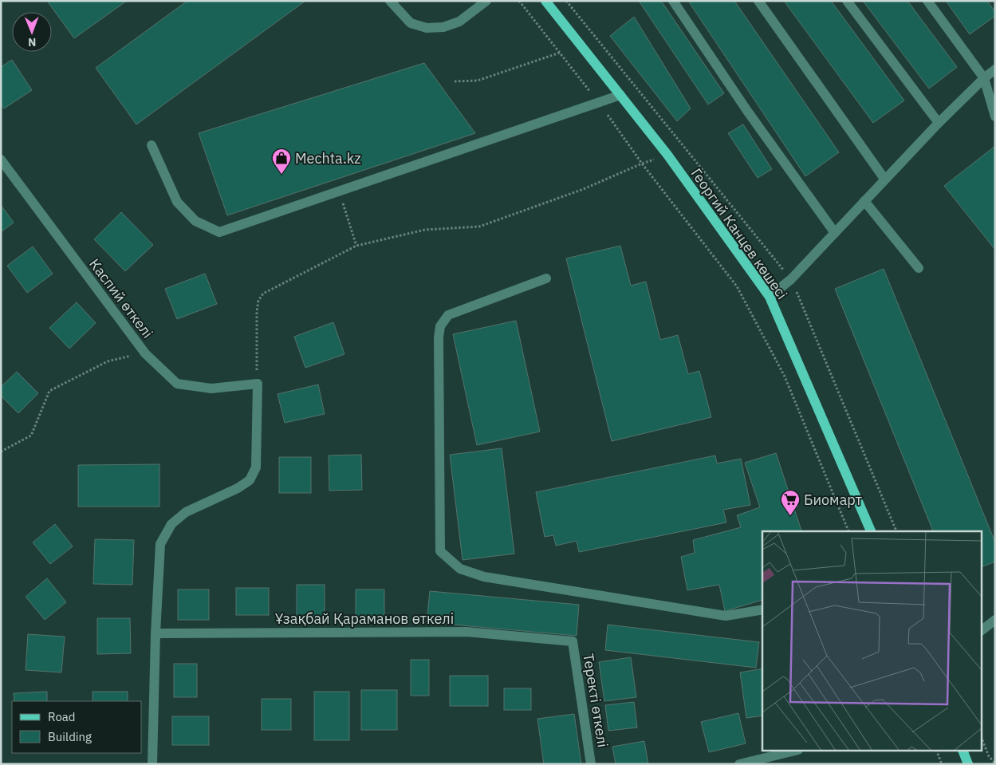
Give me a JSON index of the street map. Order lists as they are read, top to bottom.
{
  "streets": {
    "main road": ["Георгий Канцев көшесі"],
    "street": ["Каспий өткелі", "Ұзақбай Қараманов өткелі", "Теректі өткелі"]
  },
  "crossings": [
    ["Ұзақбай Қараманов өткелі", "Теректі өткелі"]
  ],
  "places": {
    "shop": ["Mechta.kz"],
    "supermarket": ["Биомарт"]
  },
  "legend": ["Road", "Building"],
  "north": "bottom"
}
